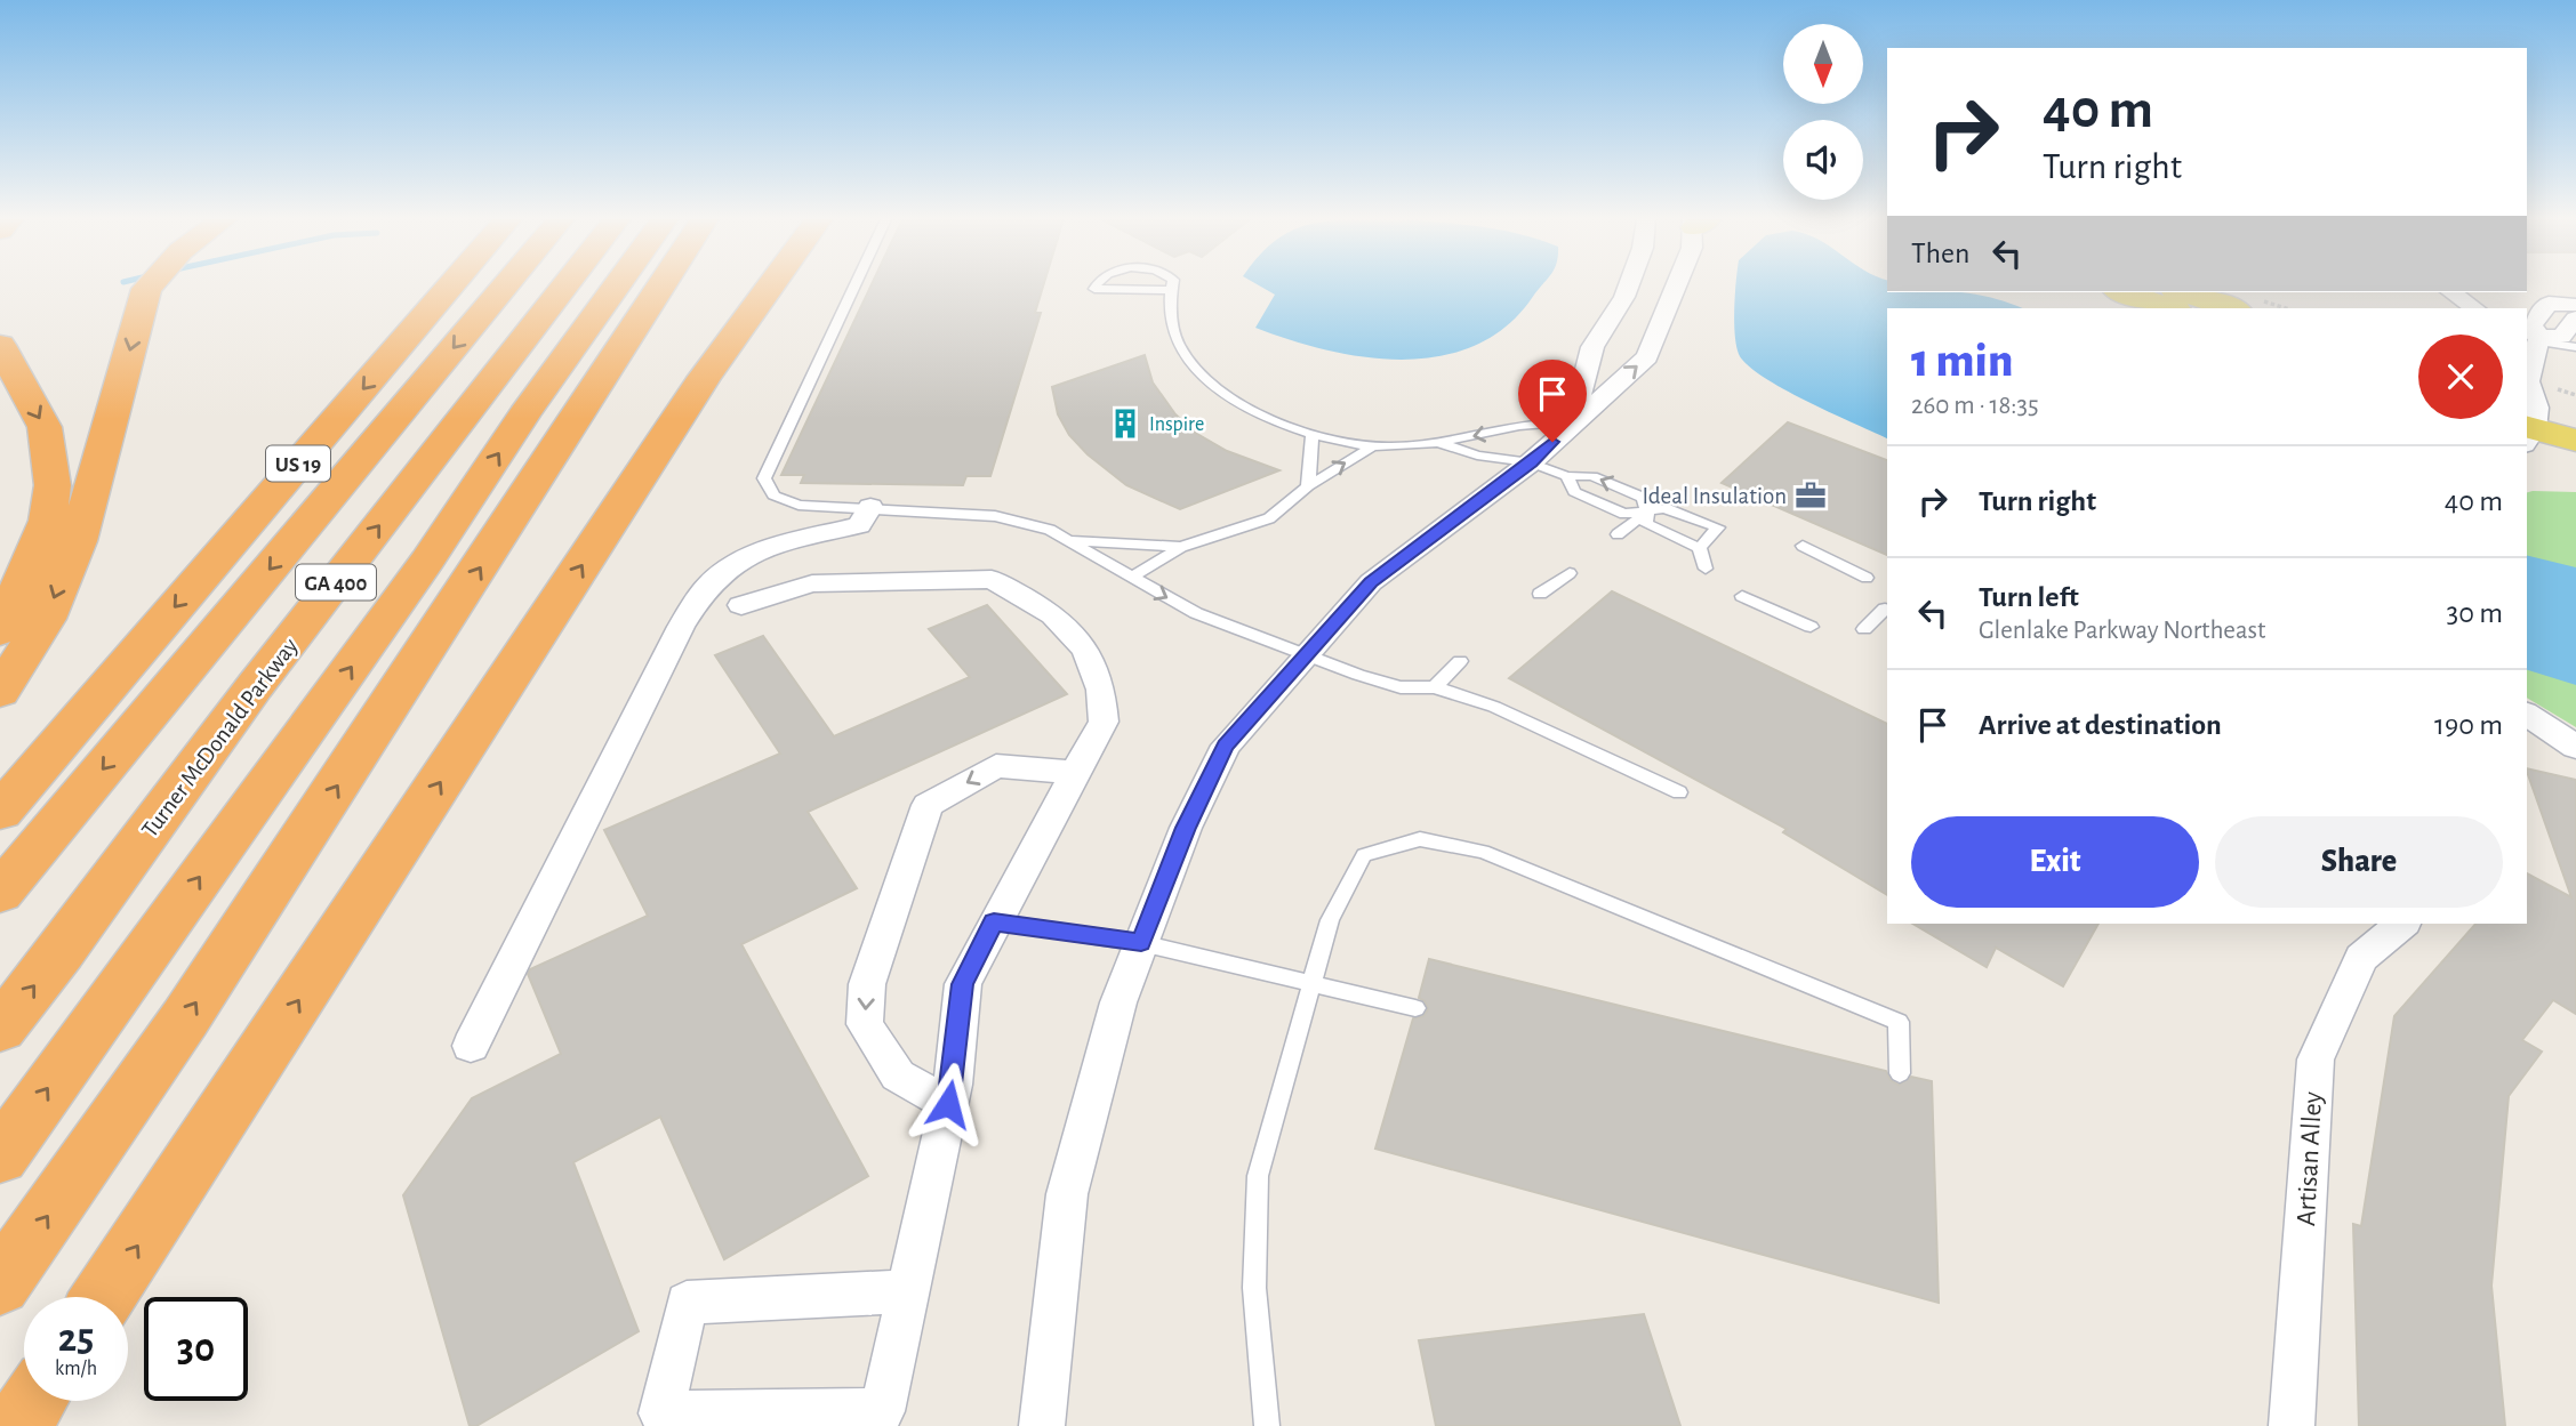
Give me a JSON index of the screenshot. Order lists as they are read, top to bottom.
{
  "streets": {
    "highway": ["US 19", "GA 400", "Turner McDonald Parkway"],
    "street": ["Artisan Alley"]
  },
  "places": {
    "building": ["Inspire"],
    "office": ["Ideal Insulation"]
  },
  "north": "bottom",
  "page": {
    "turn": ["40 m", "Turn right"],
    "then": "Then",
    "heading": ["1 min", "260 m · 18:35"],
    "list": [
      {
        "name": "Turn right",
        "value": "40 m"
      },
      {
        "name": "Turn left",
        "note": "Glenlake Parkway Northeast",
        "value": "30 m"
      },
      {
        "name": "Arrive at destination",
        "value": "190 m"
      }
    ],
    "buttons": ["Exit", "Share"],
    "speed": "25 km/h",
    "limit": "30"
  }
}
